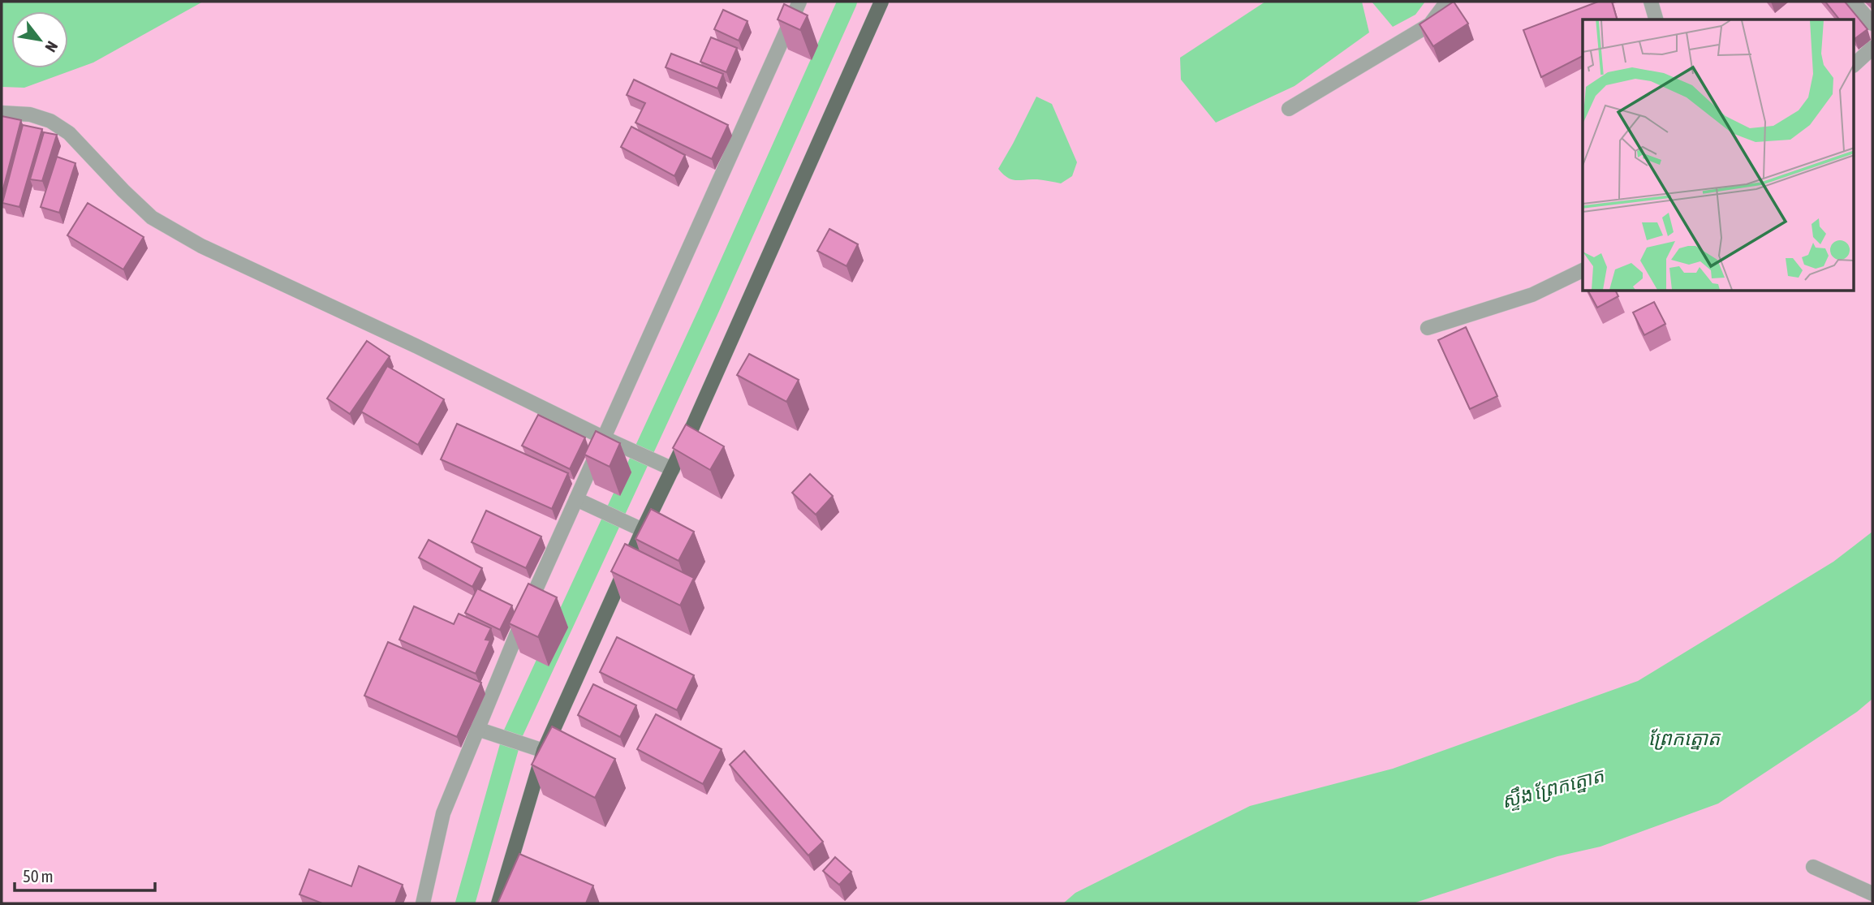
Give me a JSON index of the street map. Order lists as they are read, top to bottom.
{
  "water": ["ព្រែកត្នោត", "ស្ទឹង ព្រែកត្នោត"],
  "scale_bar": "50 m",
  "north": "bottom right"
}
